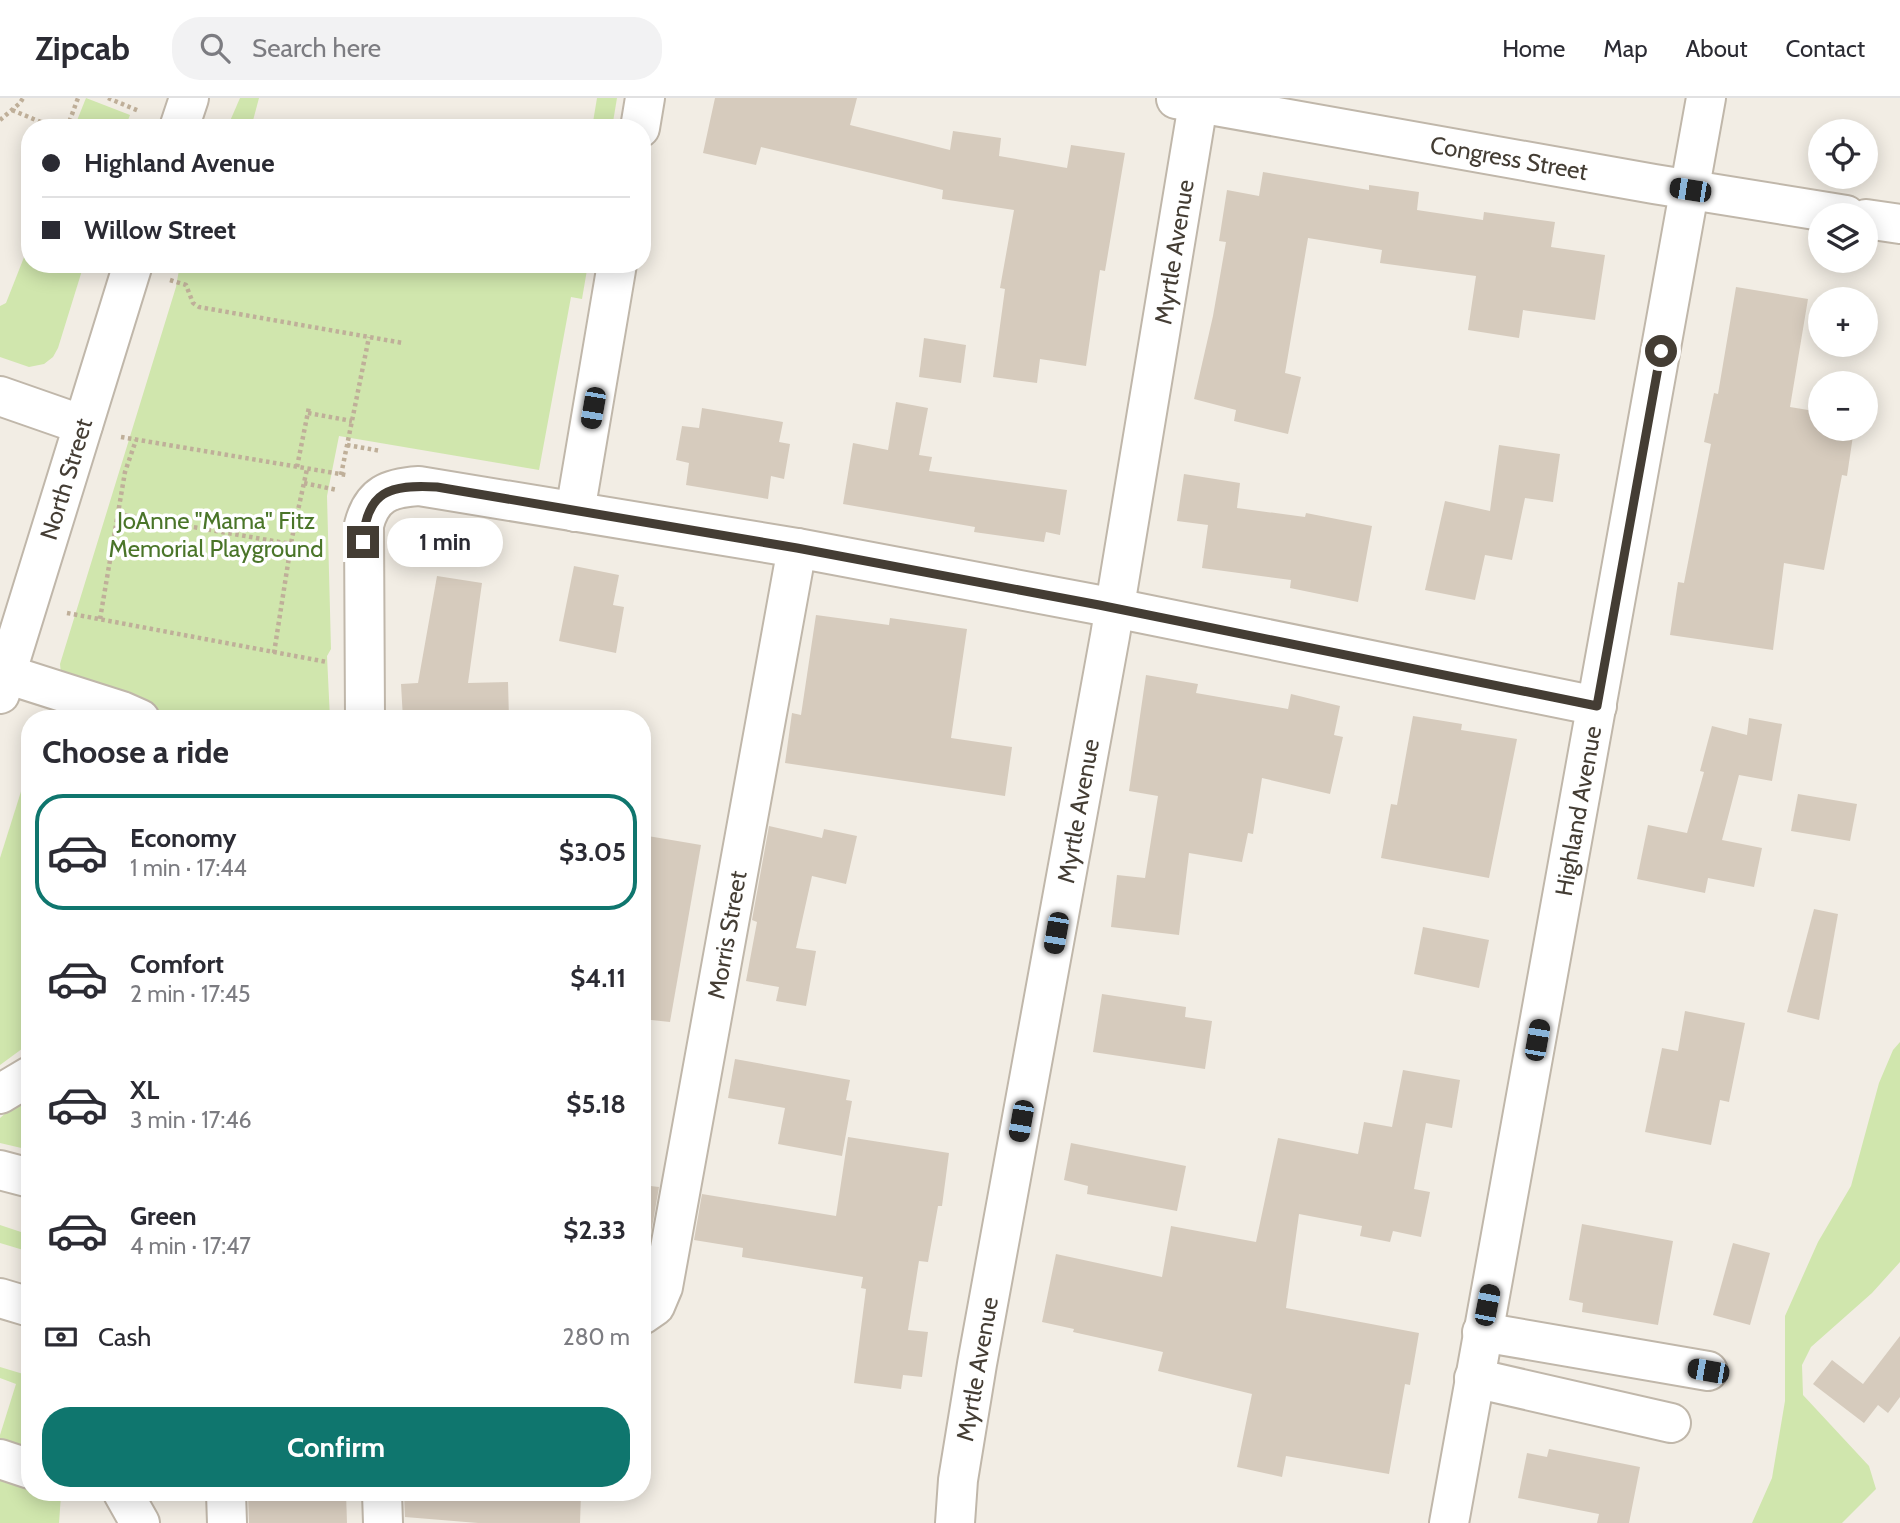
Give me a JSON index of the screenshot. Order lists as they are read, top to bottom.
{
  "streets": {
    "street": [
      "Congress Street",
      "Myrtle Avenue",
      "North Street",
      "Highland Avenue",
      "Morris Street"
    ]
  },
  "crossings": [
    ["Congress Street", "Myrtle Avenue"],
    ["Congress Street", "Highland Avenue"]
  ],
  "parks": ["JoAnne \"Mama\" Fitz Memorial Playground"],
  "page": {
    "header": "Zipcab",
    "search": "Search here",
    "nav": [
      "Home",
      "Map",
      "About",
      "Contact"
    ],
    "map_buttons": ["+", "−"],
    "banner": ["Highland Avenue", "Willow Street"],
    "bubble": "1 min",
    "heading": "Choose a ride",
    "list": [
      {
        "name": "Economy",
        "note": "1 min · 17:44",
        "value": "$3.05"
      },
      {
        "name": "Comfort",
        "note": "2 min · 17:45",
        "value": "$4.11"
      },
      {
        "name": "XL",
        "note": "3 min · 17:46",
        "value": "$5.18"
      },
      {
        "name": "Green",
        "note": "4 min · 17:47",
        "value": "$2.33"
      }
    ],
    "pay": ["Cash", "280 m"],
    "buttons": "Confirm"
  }
}
